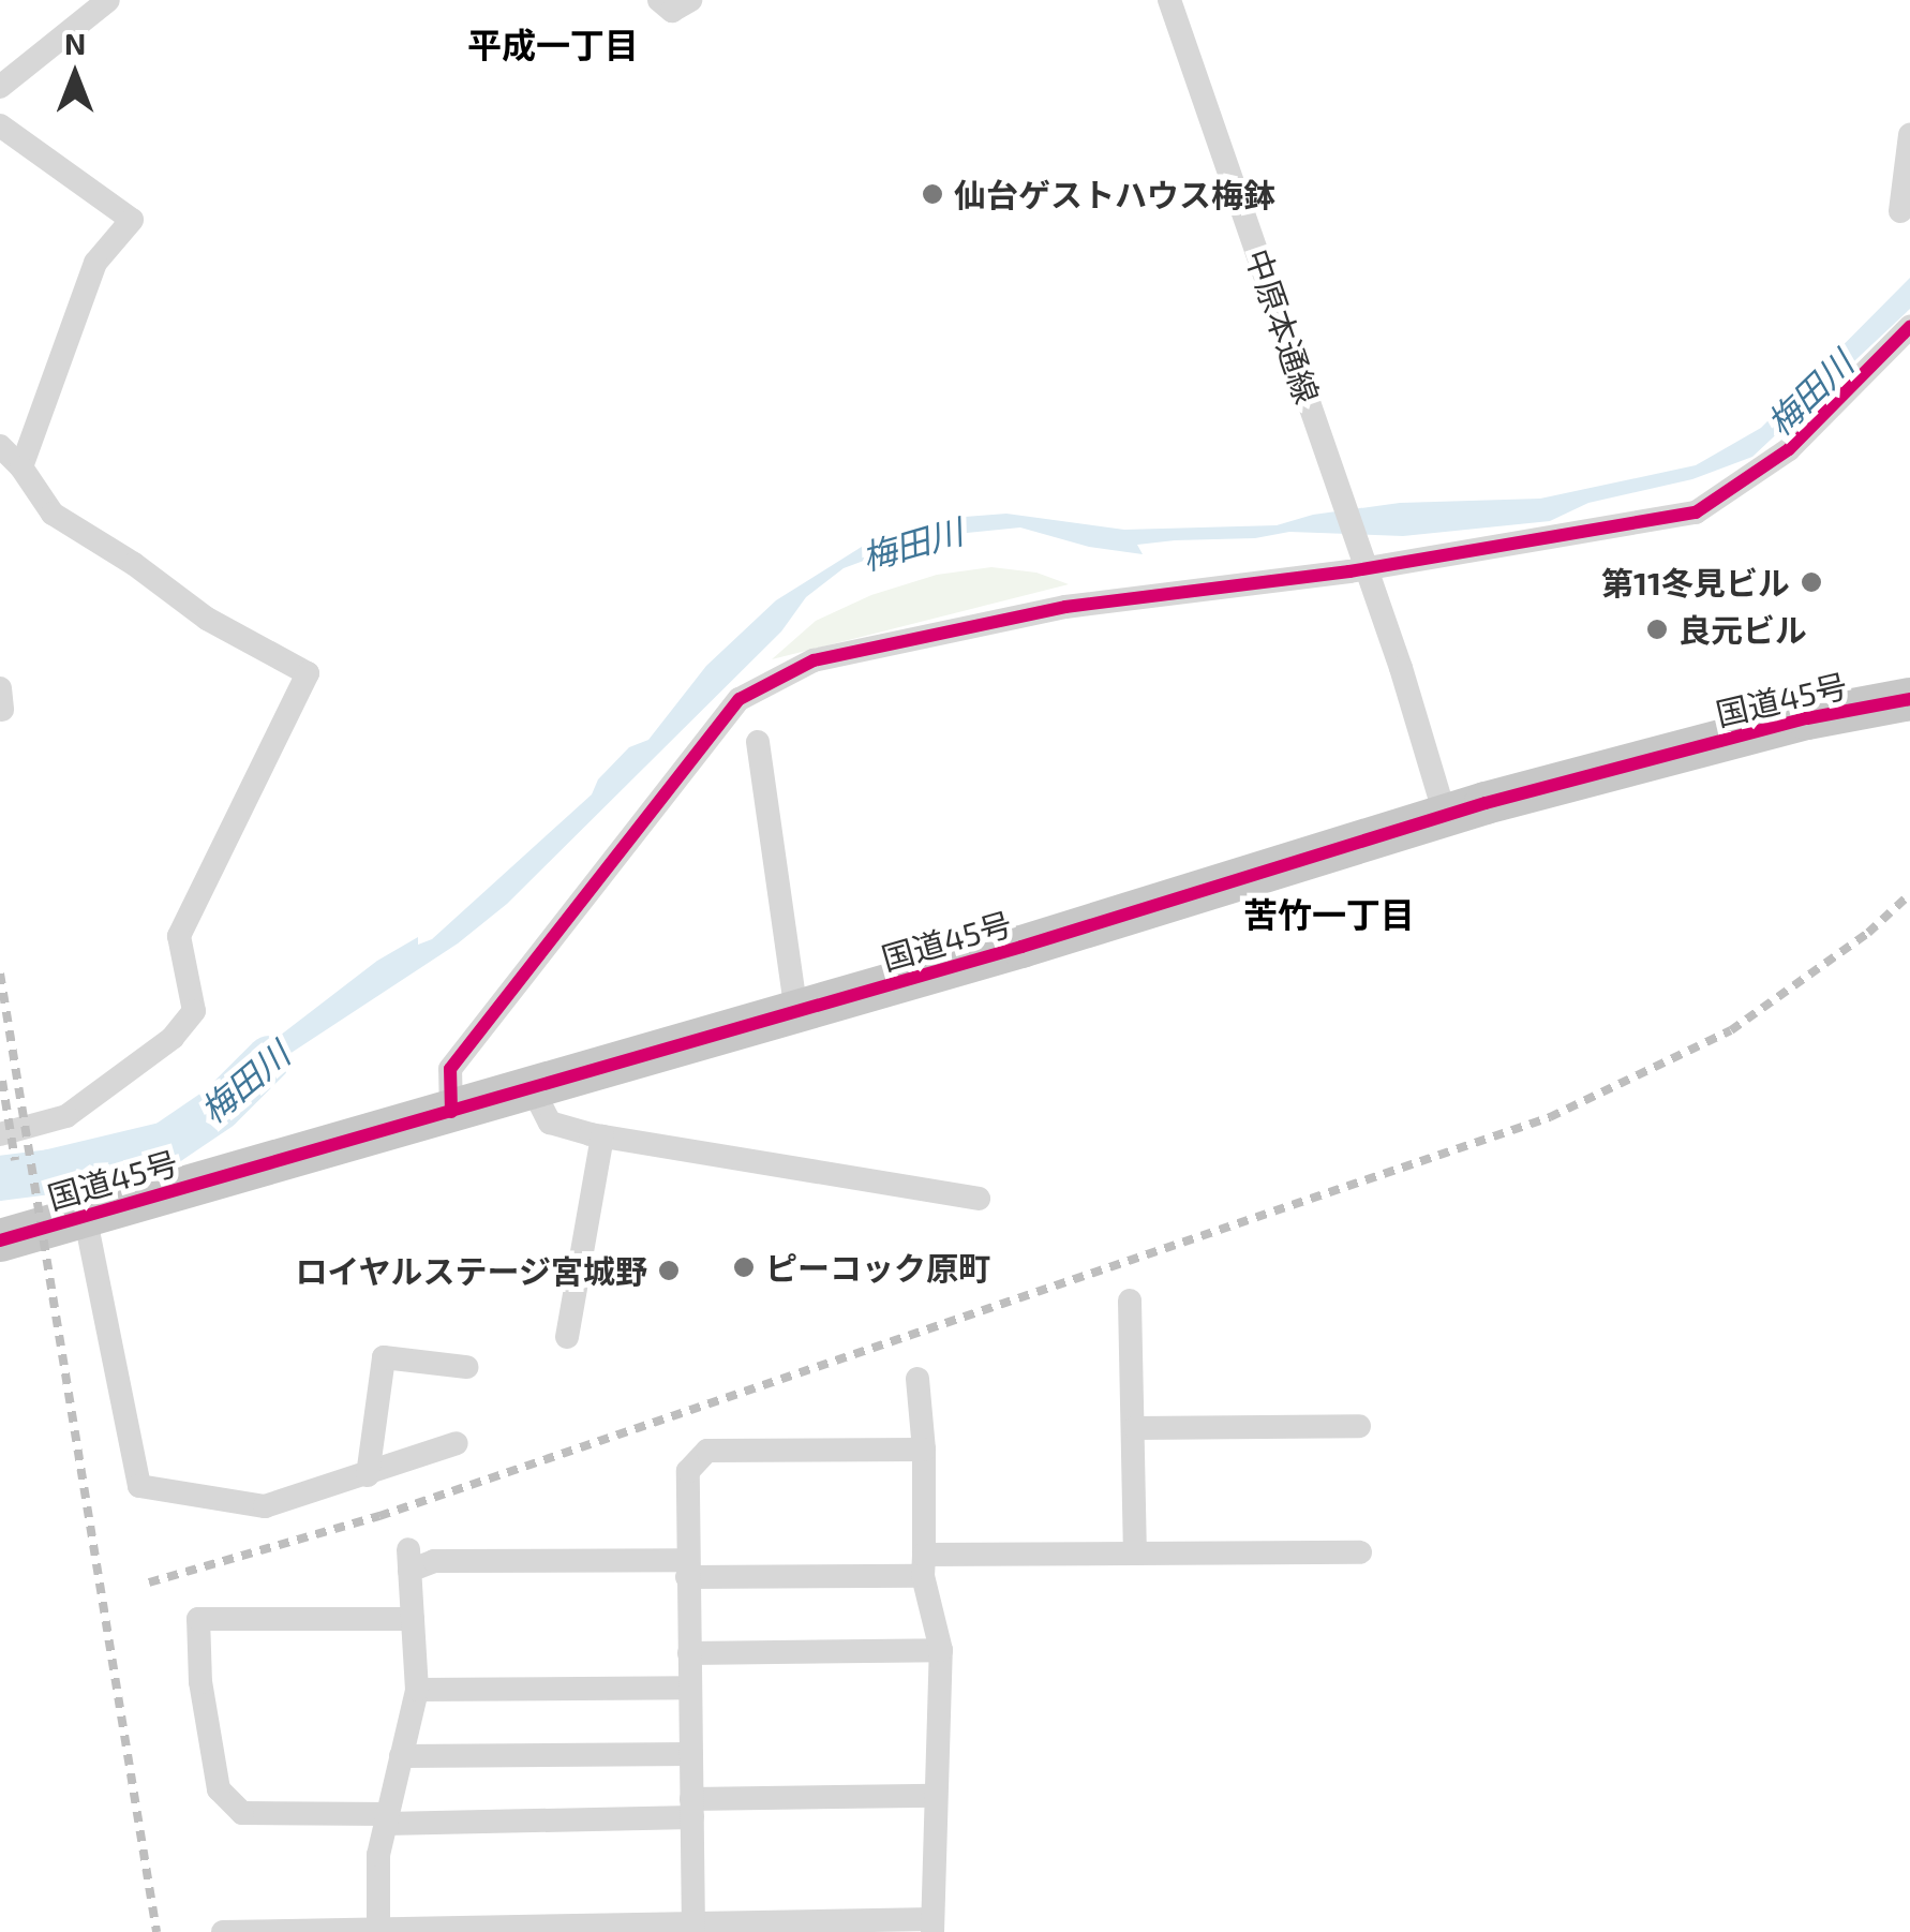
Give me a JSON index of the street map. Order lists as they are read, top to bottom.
{
  "streets": {
    "highway": ["国道45号"],
    "street": ["中原本通線"]
  },
  "districts": ["平成一丁目", "苦竹一丁目"],
  "water": ["梅田川"],
  "places": [
    "仙台ゲストハウス梅鉢",
    "第11冬見ビル",
    "良元ビル",
    "ピーコック原町",
    "ロイヤルステージ宮城野"
  ],
  "north": "top"
}
